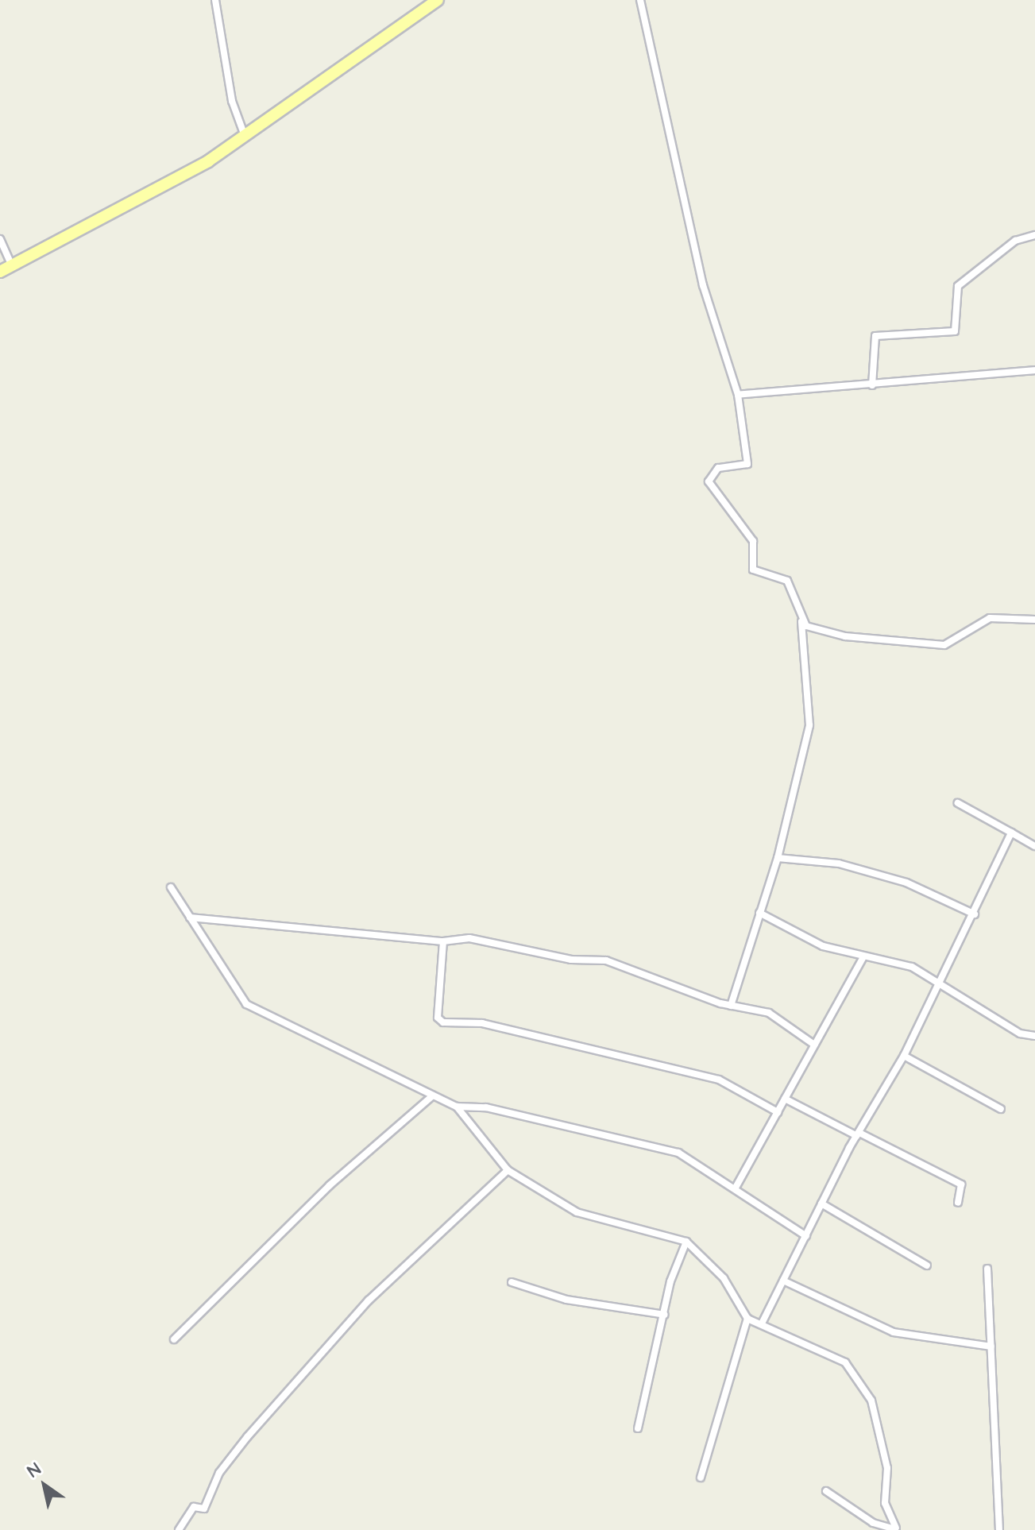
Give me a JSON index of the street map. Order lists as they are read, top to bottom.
{
  "north": "top left"
}
